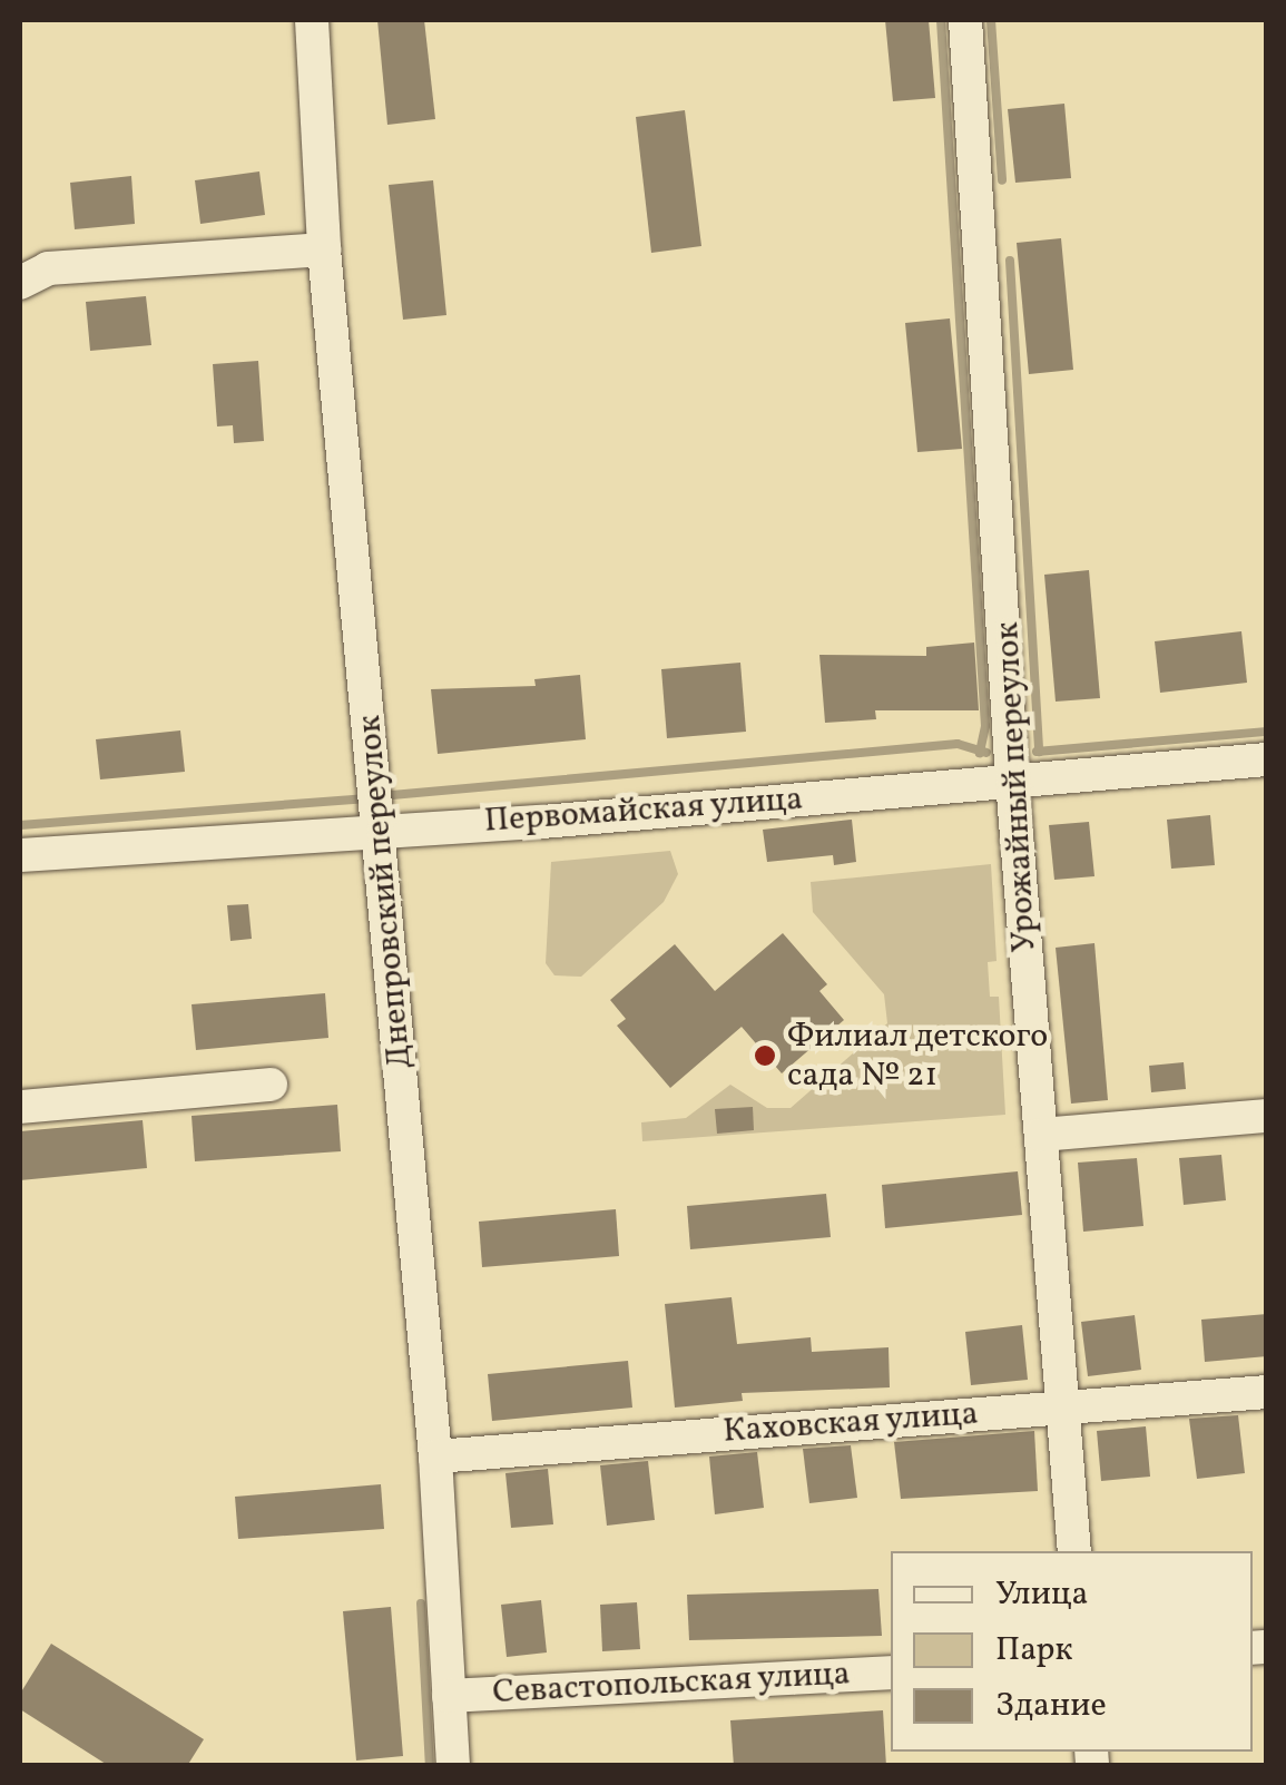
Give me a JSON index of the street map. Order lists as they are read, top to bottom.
{
  "streets": {
    "street": [
      "Урожайный переулок",
      "Первомайская улица",
      "Днепровский переулок",
      "Каховская улица",
      "Севастопольская улица"
    ]
  },
  "crossings": [
    ["Урожайный переулок", "Первомайская улица"],
    ["Урожайный переулок", "Каховская улица"],
    ["Первомайская улица", "Днепровский переулок"],
    ["Днепровский переулок", "Каховская улица"],
    ["Днепровский переулок", "Севастопольская улица"]
  ],
  "places": ["Филиал детского сада № 21"],
  "legend": ["Улица", "Парк", "Здание"]
}
